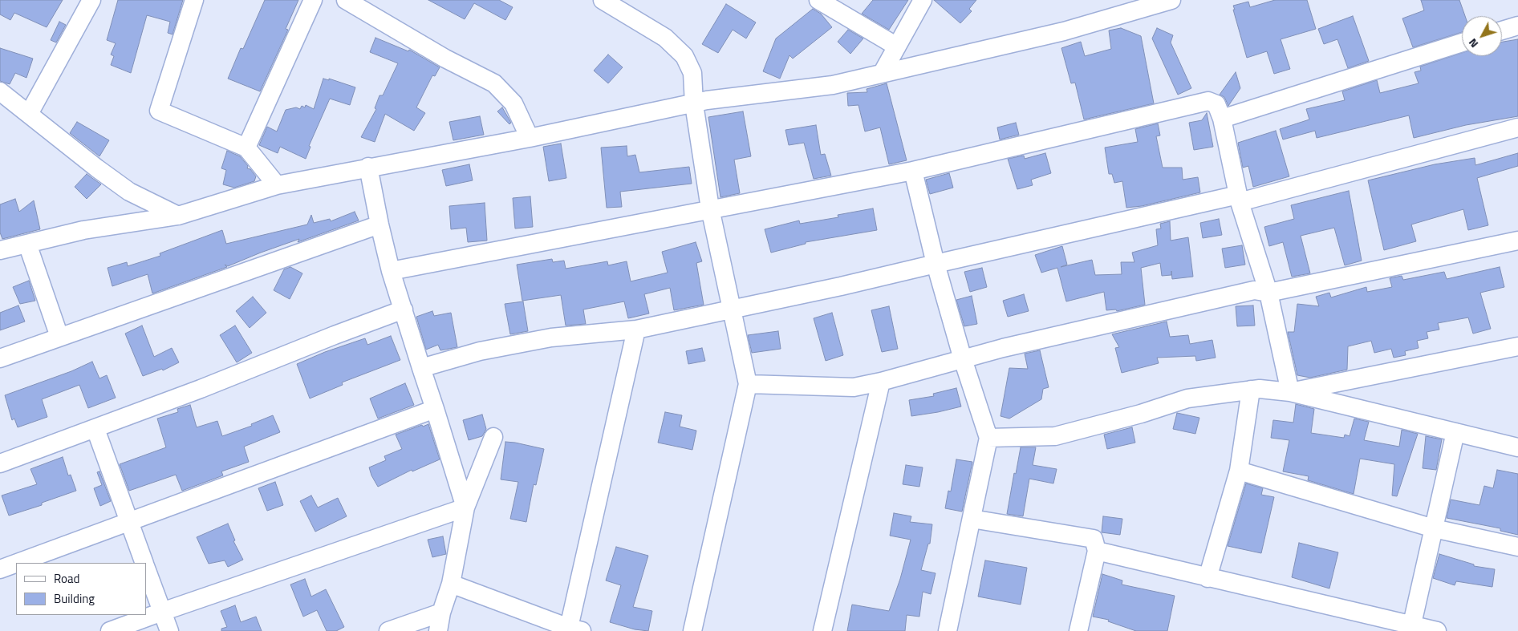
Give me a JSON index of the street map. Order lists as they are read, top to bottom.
{
  "legend": ["Road", "Building"],
  "north": "bottom left"
}
